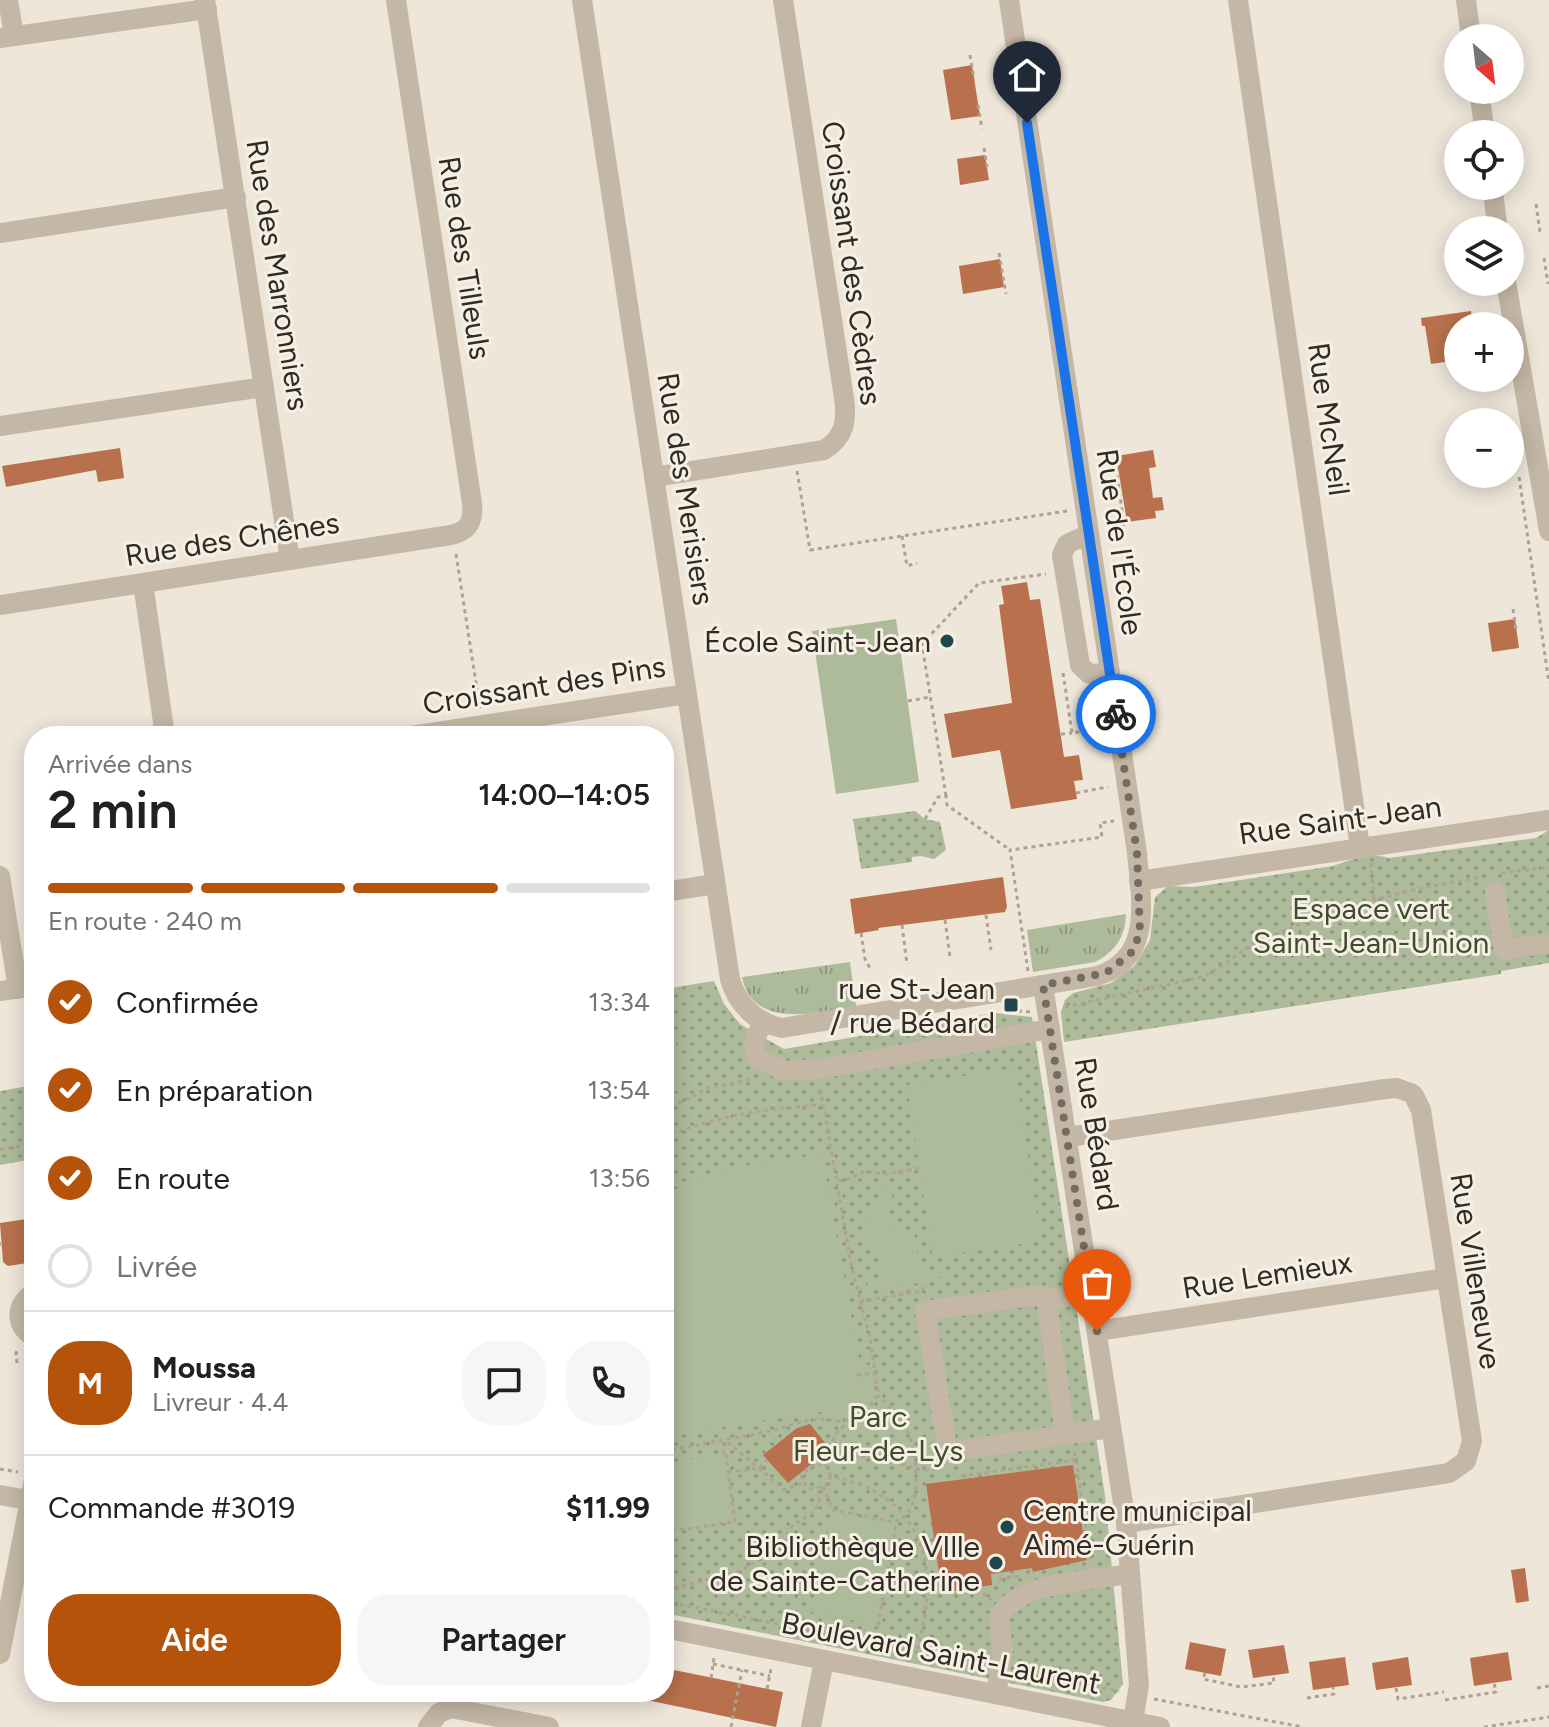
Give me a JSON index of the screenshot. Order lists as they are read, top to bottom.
{
  "streets": {
    "street": [
      "Rue des Tilleuls",
      "Croissant des Cèdres",
      "Rue des Marronniers",
      "Rue McNeil",
      "Rue des Merisiers",
      "Rue des Chênes",
      "Rue de l'École",
      "Croissant des Pins",
      "Rue Saint-Jean",
      "Rue Bédard",
      "Rue Villeneuve",
      "Rue Lemieux",
      "Boulevard Saint-Laurent"
    ]
  },
  "crossings": [
    ["Rue des Tilleuls", "Rue des Chênes"],
    ["Croissant des Cèdres", "Rue des Merisiers"],
    ["Rue des Marronniers", "Rue des Chênes"],
    ["Rue McNeil", "Rue Saint-Jean"],
    ["Rue des Merisiers", "Rue de l'École"],
    ["Rue des Merisiers", "Croissant des Pins"],
    ["Rue de l'École", "Rue Saint-Jean"],
    ["Rue de l'École", "Rue Bédard"],
    ["Rue Bédard", "Rue Villeneuve"],
    ["Rue Bédard", "Rue Lemieux"],
    ["Rue Bédard", "Boulevard Saint-Laurent"],
    ["Rue Villeneuve", "Rue Lemieux"]
  ],
  "parks": ["Espace vert Saint-Jean-Union", "Parc Fleur-de-Lys"],
  "places": {
    "other": ["École Saint-Jean", "Centre municipal Aimé-Guérin", "Bibliothèque VIlle de Sainte-Catherine"],
    "transit": ["rue St-Jean / rue Bédard"]
  },
  "north": "bottom right",
  "page": {
    "map_buttons": ["+", "−"],
    "heading": ["2 min", "Arrivée dans", "14:00–14:05"],
    "panel": [
      "Moussa",
      "Livreur · 4.4",
      "Commande #3019",
      "$11.99"
    ],
    "bar": "En route · 240 m",
    "list": [
      ["Confirmée", "13:34"],
      ["En préparation", "13:54"],
      ["En route", "13:56"],
      "Livrée"
    ],
    "round": "M",
    "buttons": ["Aide", "Partager"]
  }
}
